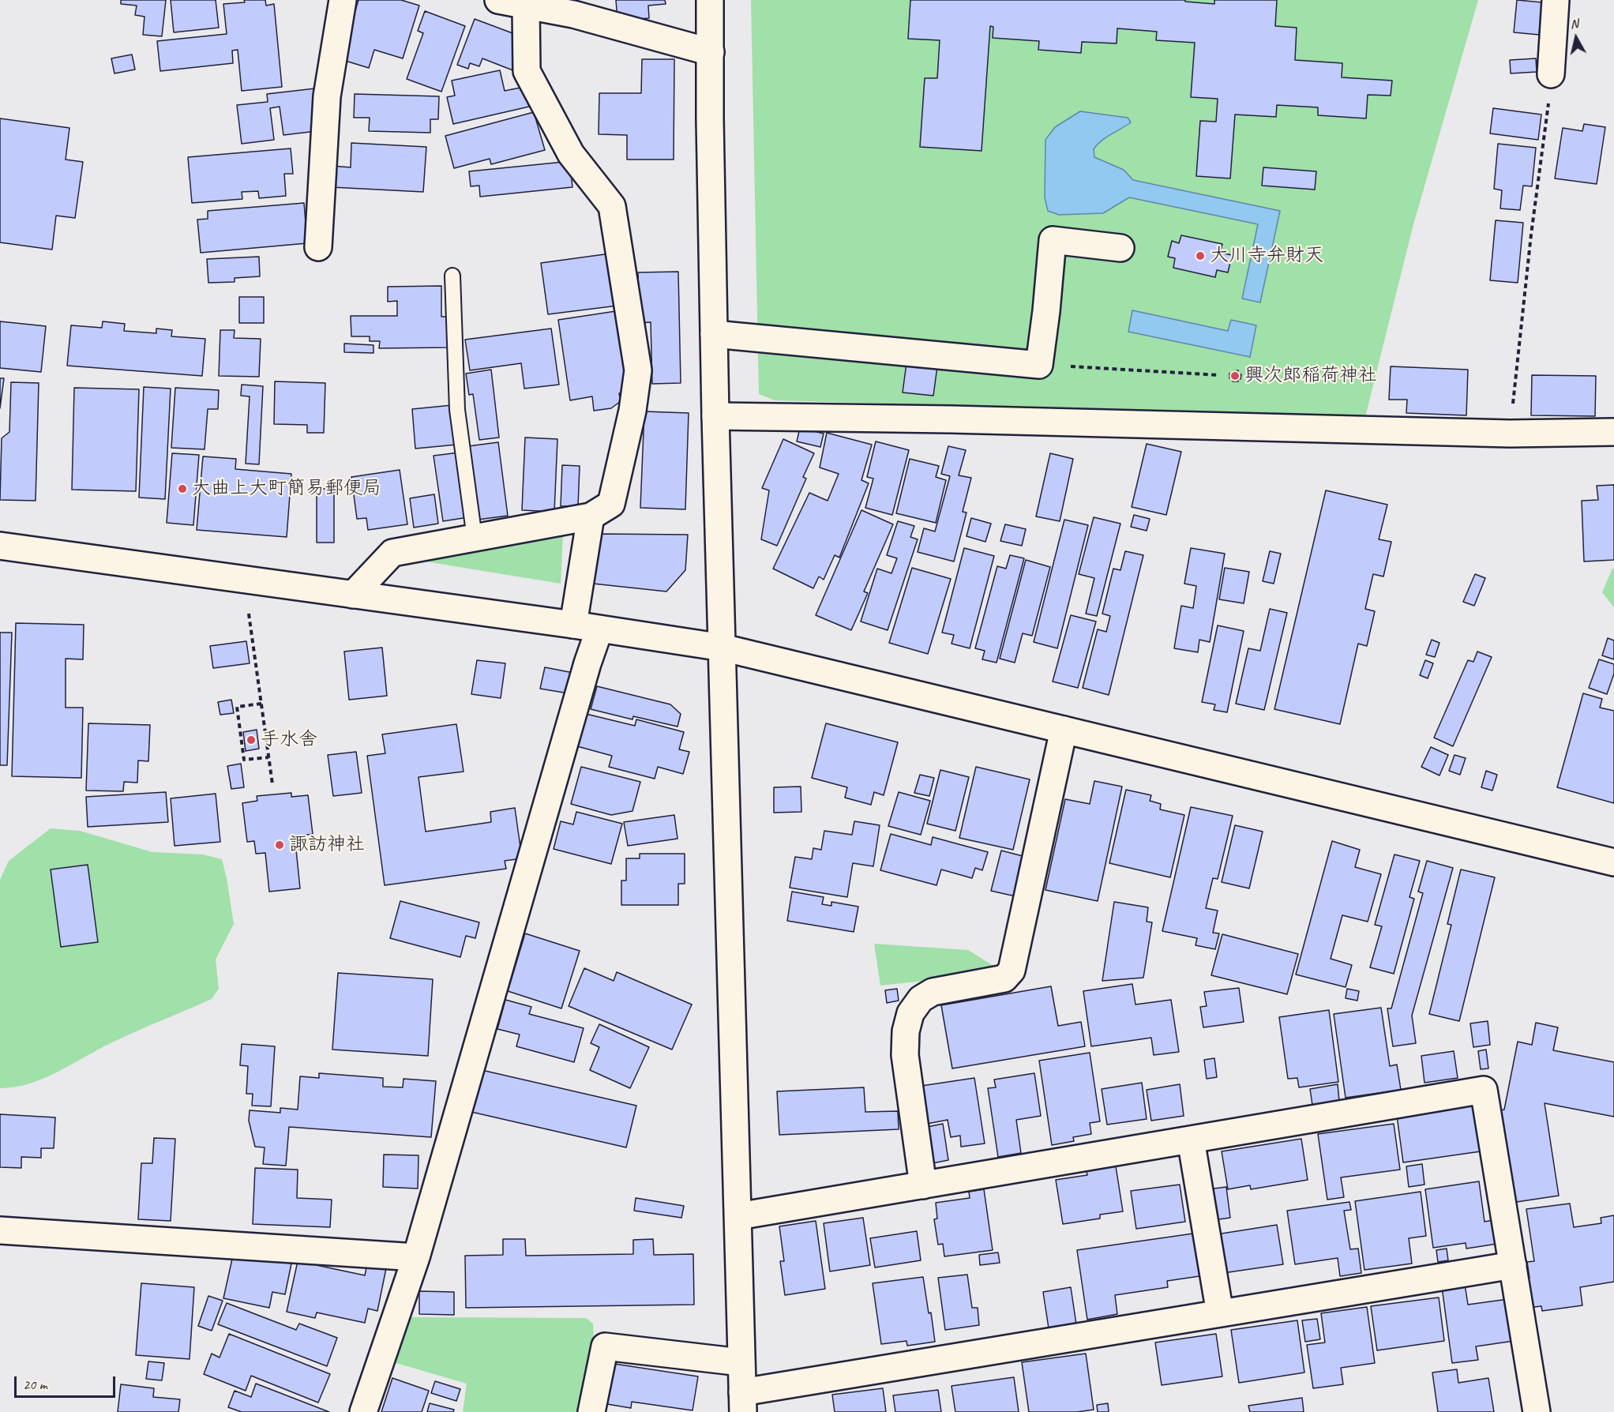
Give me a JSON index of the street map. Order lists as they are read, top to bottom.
{
  "places": [
    "大川寺弁財天",
    "興次郎稲荷神社",
    "大曲上大町簡易郵便局",
    "手水舎",
    "諏訪神社"
  ],
  "scale_bar": "20 m",
  "north": "top"
}
